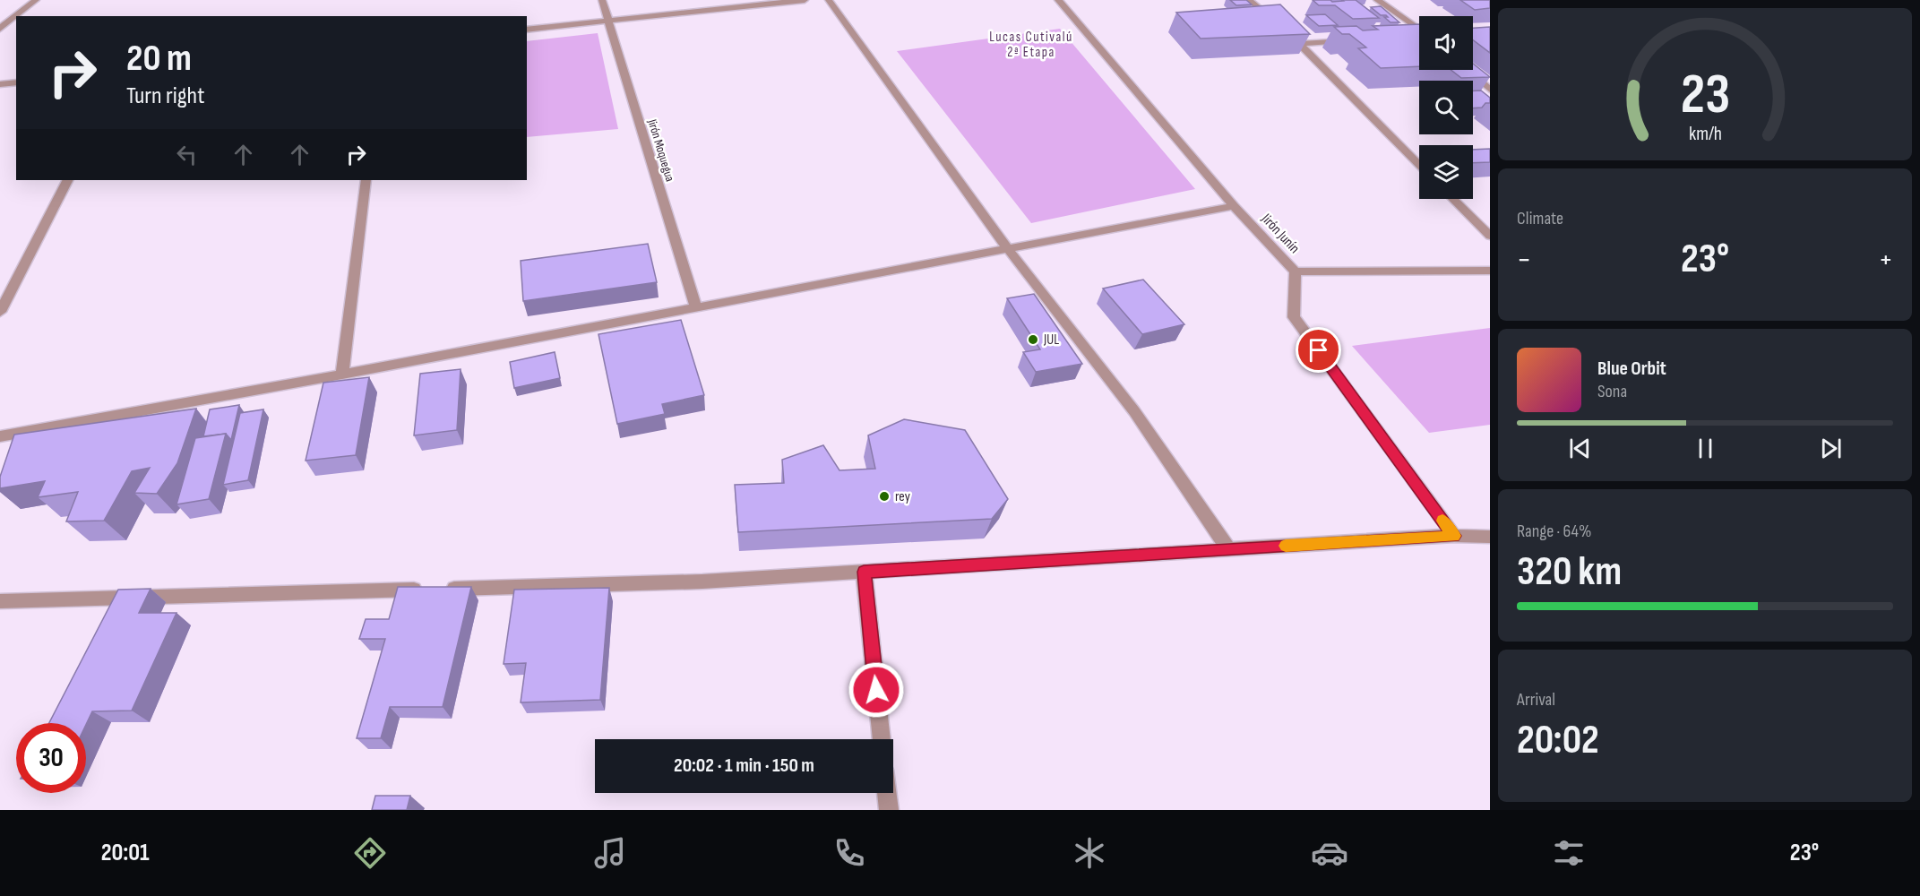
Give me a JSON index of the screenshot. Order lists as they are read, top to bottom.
{
  "streets": {
    "street": ["Jirón Moquegua", "Jirón Junín"]
  },
  "districts": ["Lucas Cutivalú 2ª Etapa"],
  "places": ["JUL", "rey"],
  "page": {
    "turn": ["20 m", "Turn right"],
    "tile": [
      "Climate",
      ["Range · 64%", "320 km"],
      ["Arrival", "20:02"]
    ],
    "heat": ["−", "23°", "+"],
    "song": ["Blue Orbit", "Sona"],
    "limit": "30",
    "trip": "20:02 · 1 min · 150 m",
    "tabs": ["20:01", "23°"],
    "gauge": ["23", "km/h"]
  }
}
